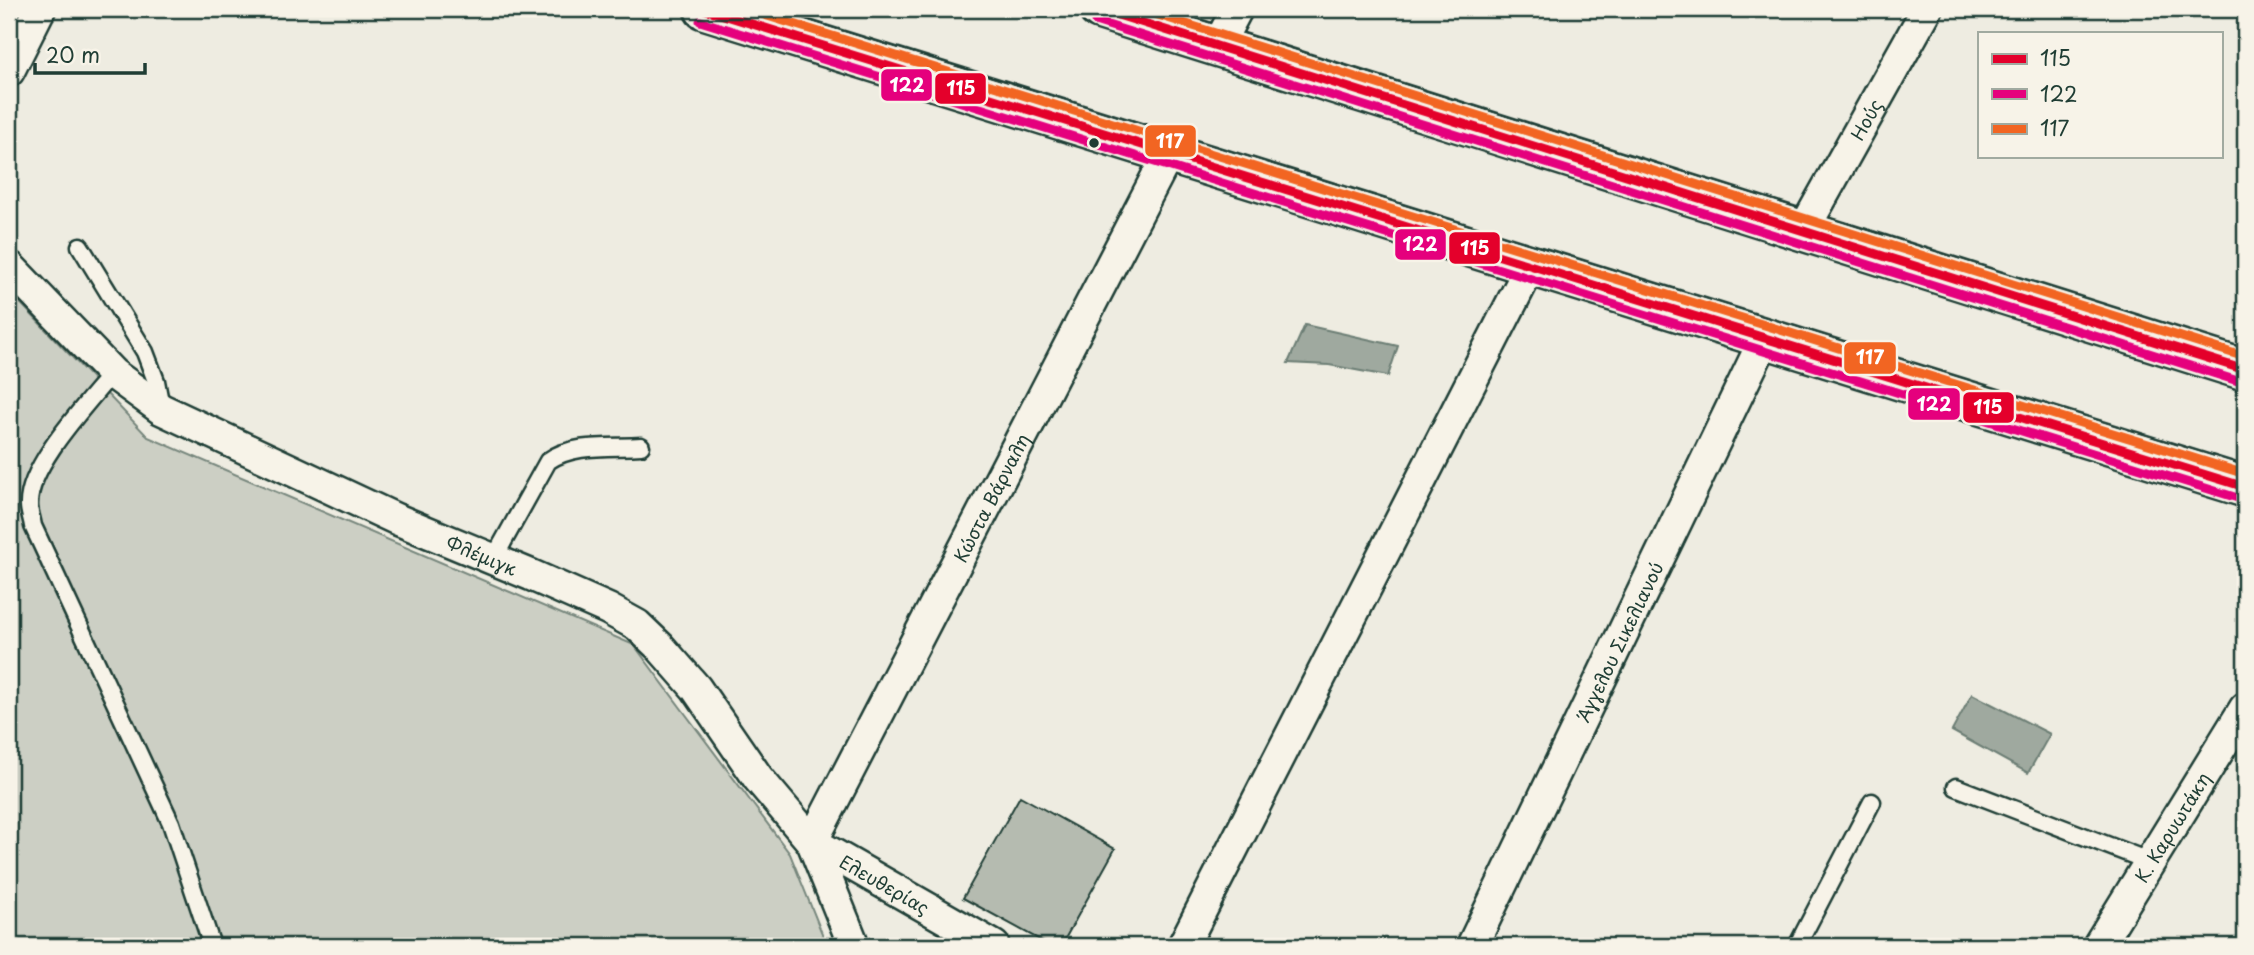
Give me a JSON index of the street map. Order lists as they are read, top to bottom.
{
  "streets": {
    "street": [
      "Ηούς",
      "Κώστα Βάρναλη",
      "Φλέμιγκ",
      "Άγγελου Σικελιανού",
      "Κ. Καρυωτάκη",
      "Ελευθερίας"
    ]
  },
  "crossings": [
    ["Κώστα Βάρναλη", "Φλέμιγκ"],
    ["Κώστα Βάρναλη", "Ελευθερίας"],
    ["Φλέμιγκ", "Ελευθερίας"]
  ],
  "lines": ["transit line 115", "transit line 117", "transit line 122"],
  "legend": ["115", "122", "117"],
  "scale_bar": "20 m"
}
